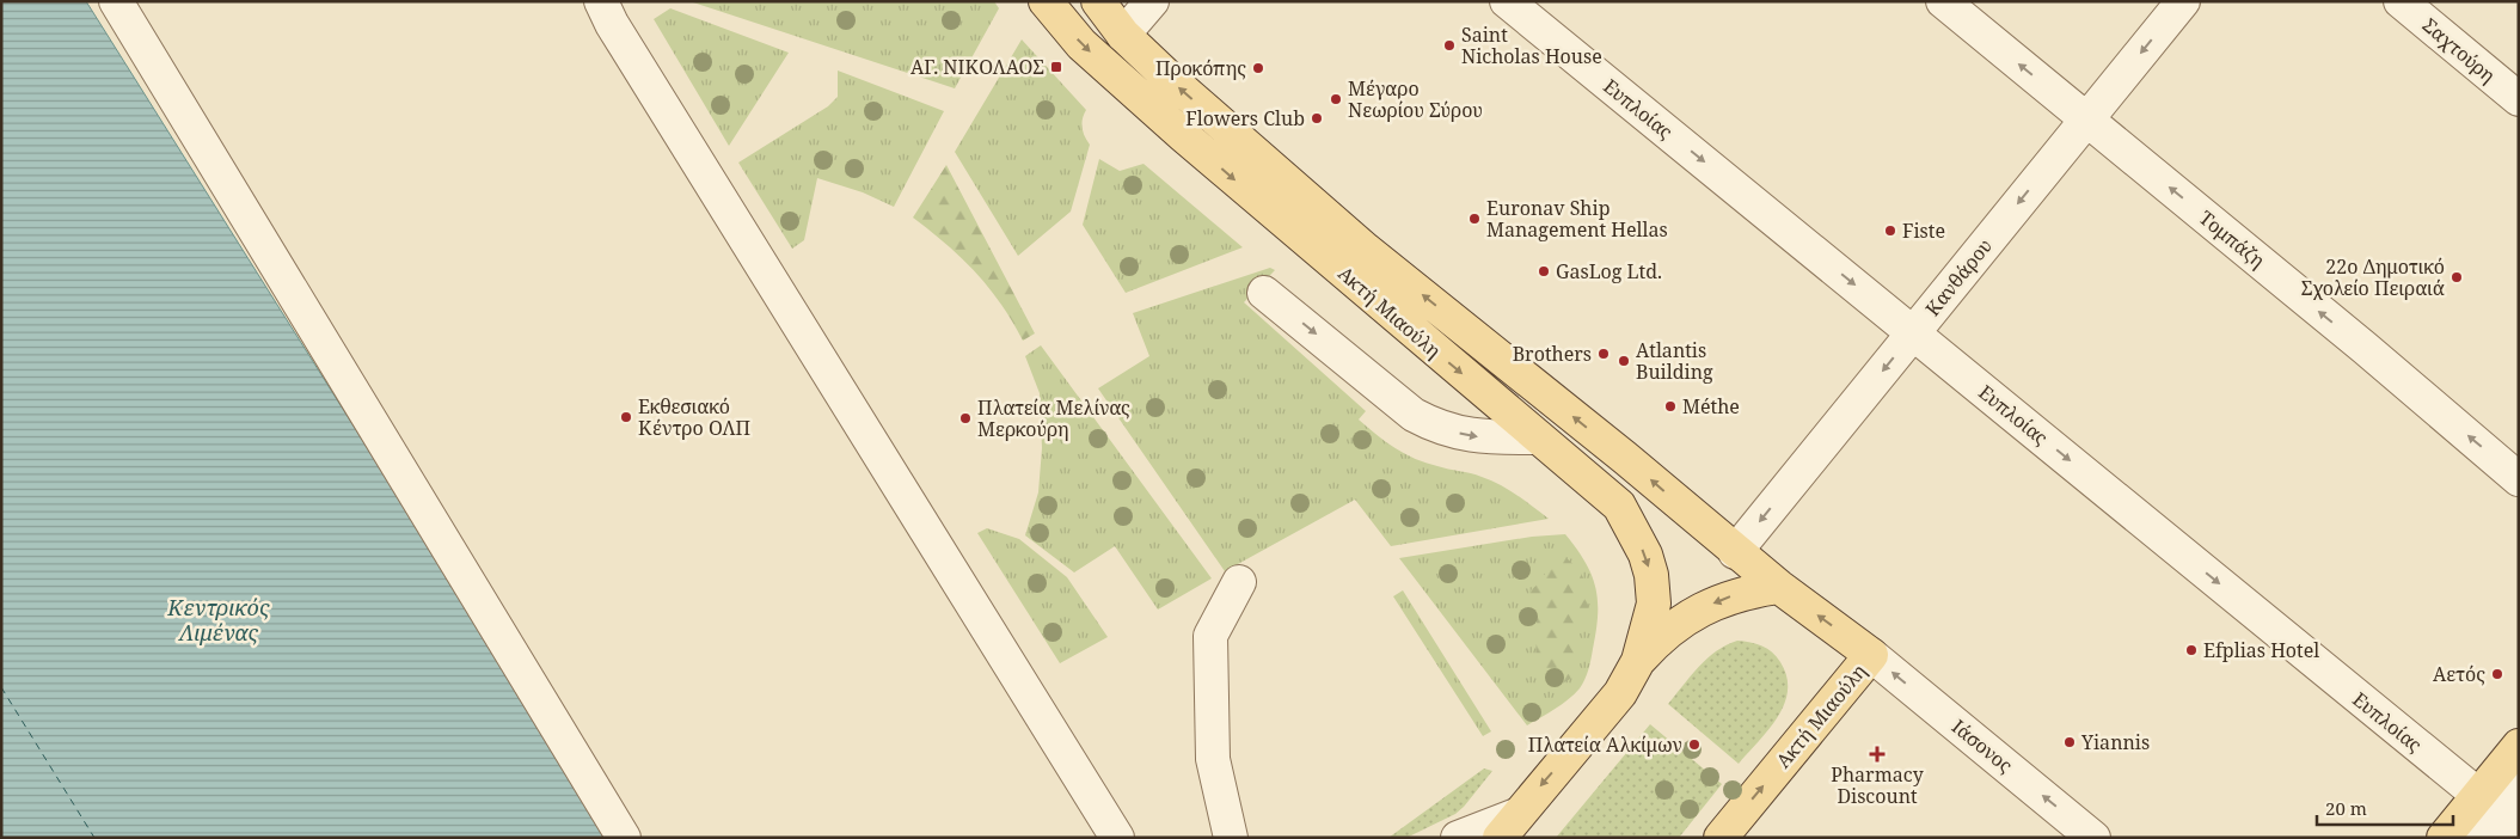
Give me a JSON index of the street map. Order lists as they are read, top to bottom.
{
  "streets": {
    "main road": ["Ακτή Μιαούλη"],
    "street": [
      "Σαχτούρη",
      "Ευπλοίας",
      "Τομπάζη",
      "Κανθάρου",
      "Ιάσονος"
    ]
  },
  "crossings": [
    ["Ευπλοίας", "Κανθάρου"],
    ["Τομπάζη", "Κανθάρου"],
    ["Κανθάρου", "Ακτή Μιαούλη"],
    ["Ακτή Μιαούλη", "Ιάσονος"]
  ],
  "one_way": [
    "Ευπλοίας",
    "Τομπάζη",
    "Κανθάρου",
    "Ιάσονος"
  ],
  "water": ["Κεντρικός Λιμένας"],
  "places": {
    "other": [
      "Saint Nicholas House",
      "Προκόπης",
      "Μέγαρο Νεωρίου Σύρου",
      "Flowers Club",
      "Euronav Ship Management Hellas",
      "Fiste",
      "GasLog Ltd.",
      "22ο Δημοτικό Σχολείο Πειραιά",
      "Brothers",
      "Atlantis Building",
      "Méthe",
      "Εκθεσιακό Κέντρο ΟΛΠ",
      "Πλατεία Μελίνας Μερκούρη",
      "Efplias Hotel",
      "Αετός",
      "Yiannis",
      "Πλατεία Αλκίμων"
    ],
    "transit": ["ΑΓ. ΝΙΚΟΛΑΟΣ"],
    "health": ["Pharmacy Discount"]
  },
  "scale_bar": "20 m"
}
